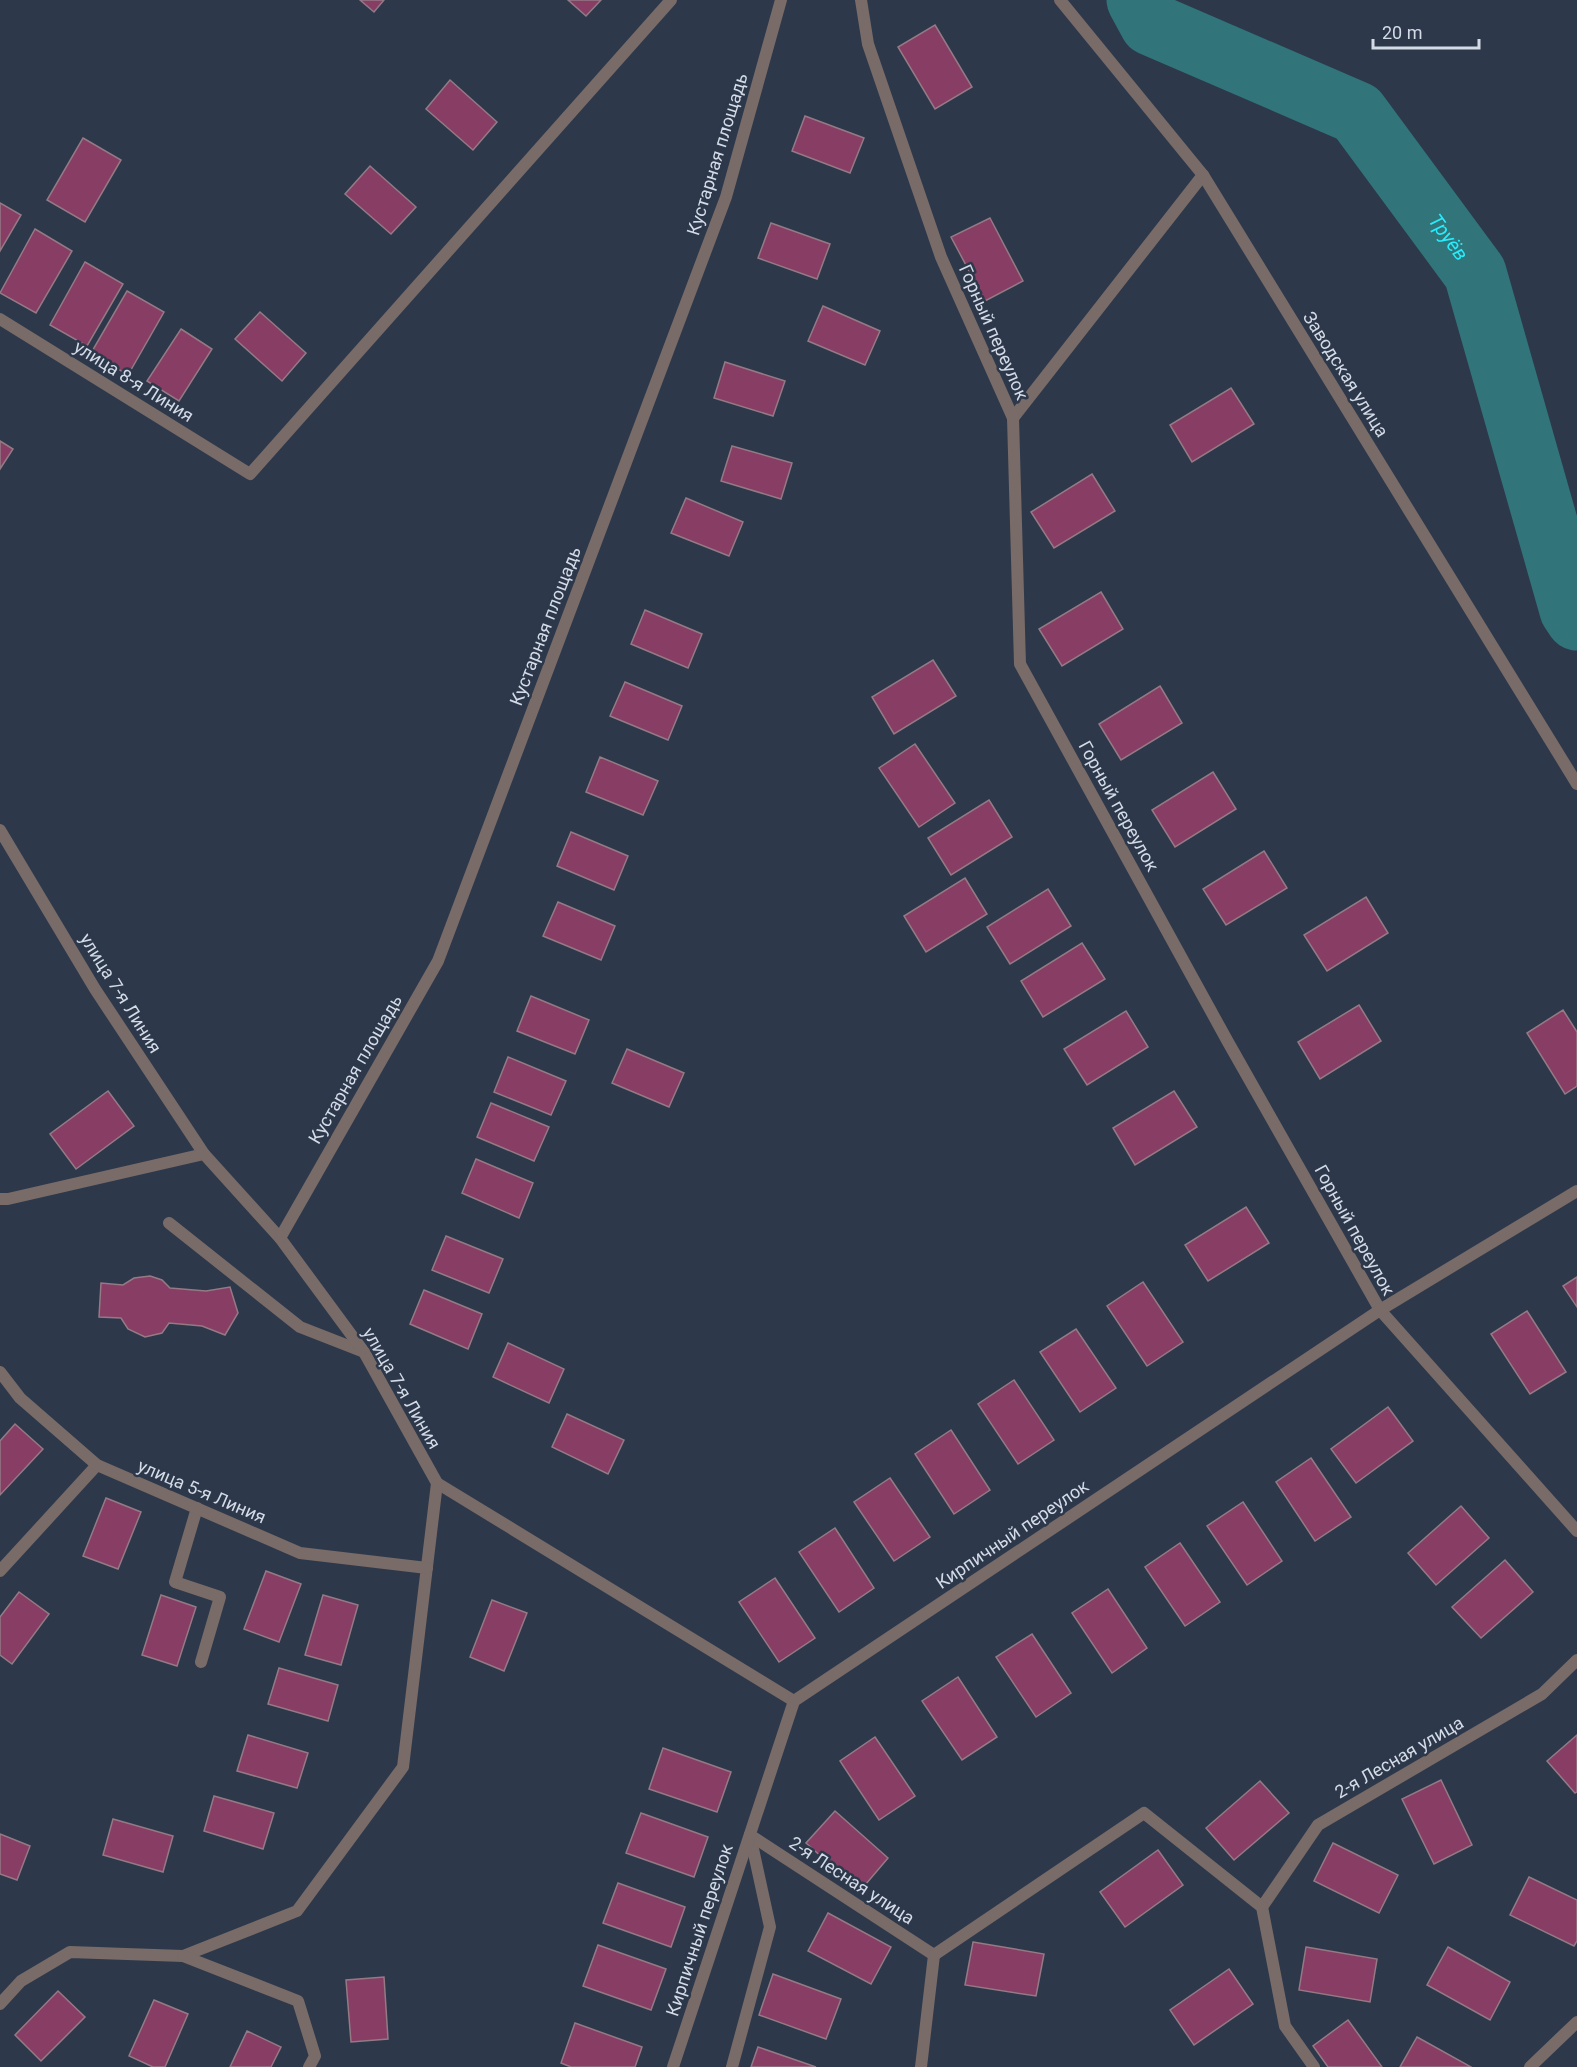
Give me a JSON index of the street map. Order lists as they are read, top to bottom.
{
  "streets": {
    "street": [
      "Кустарная площадь",
      "Горный переулок",
      "Заводская улица",
      "улица 8-я Линия",
      "улица 7-я Линия",
      "улица 5-я Линия",
      "Кирпичный переулок",
      "2-я Лесная улица"
    ]
  },
  "crossings": [
    ["Кустарная площадь", "улица 7-я Линия"],
    ["Горный переулок", "Кирпичный переулок"],
    ["Кирпичный переулок", "2-я Лесная улица"]
  ],
  "water": ["Труёв"],
  "scale_bar": "20 m"
}
